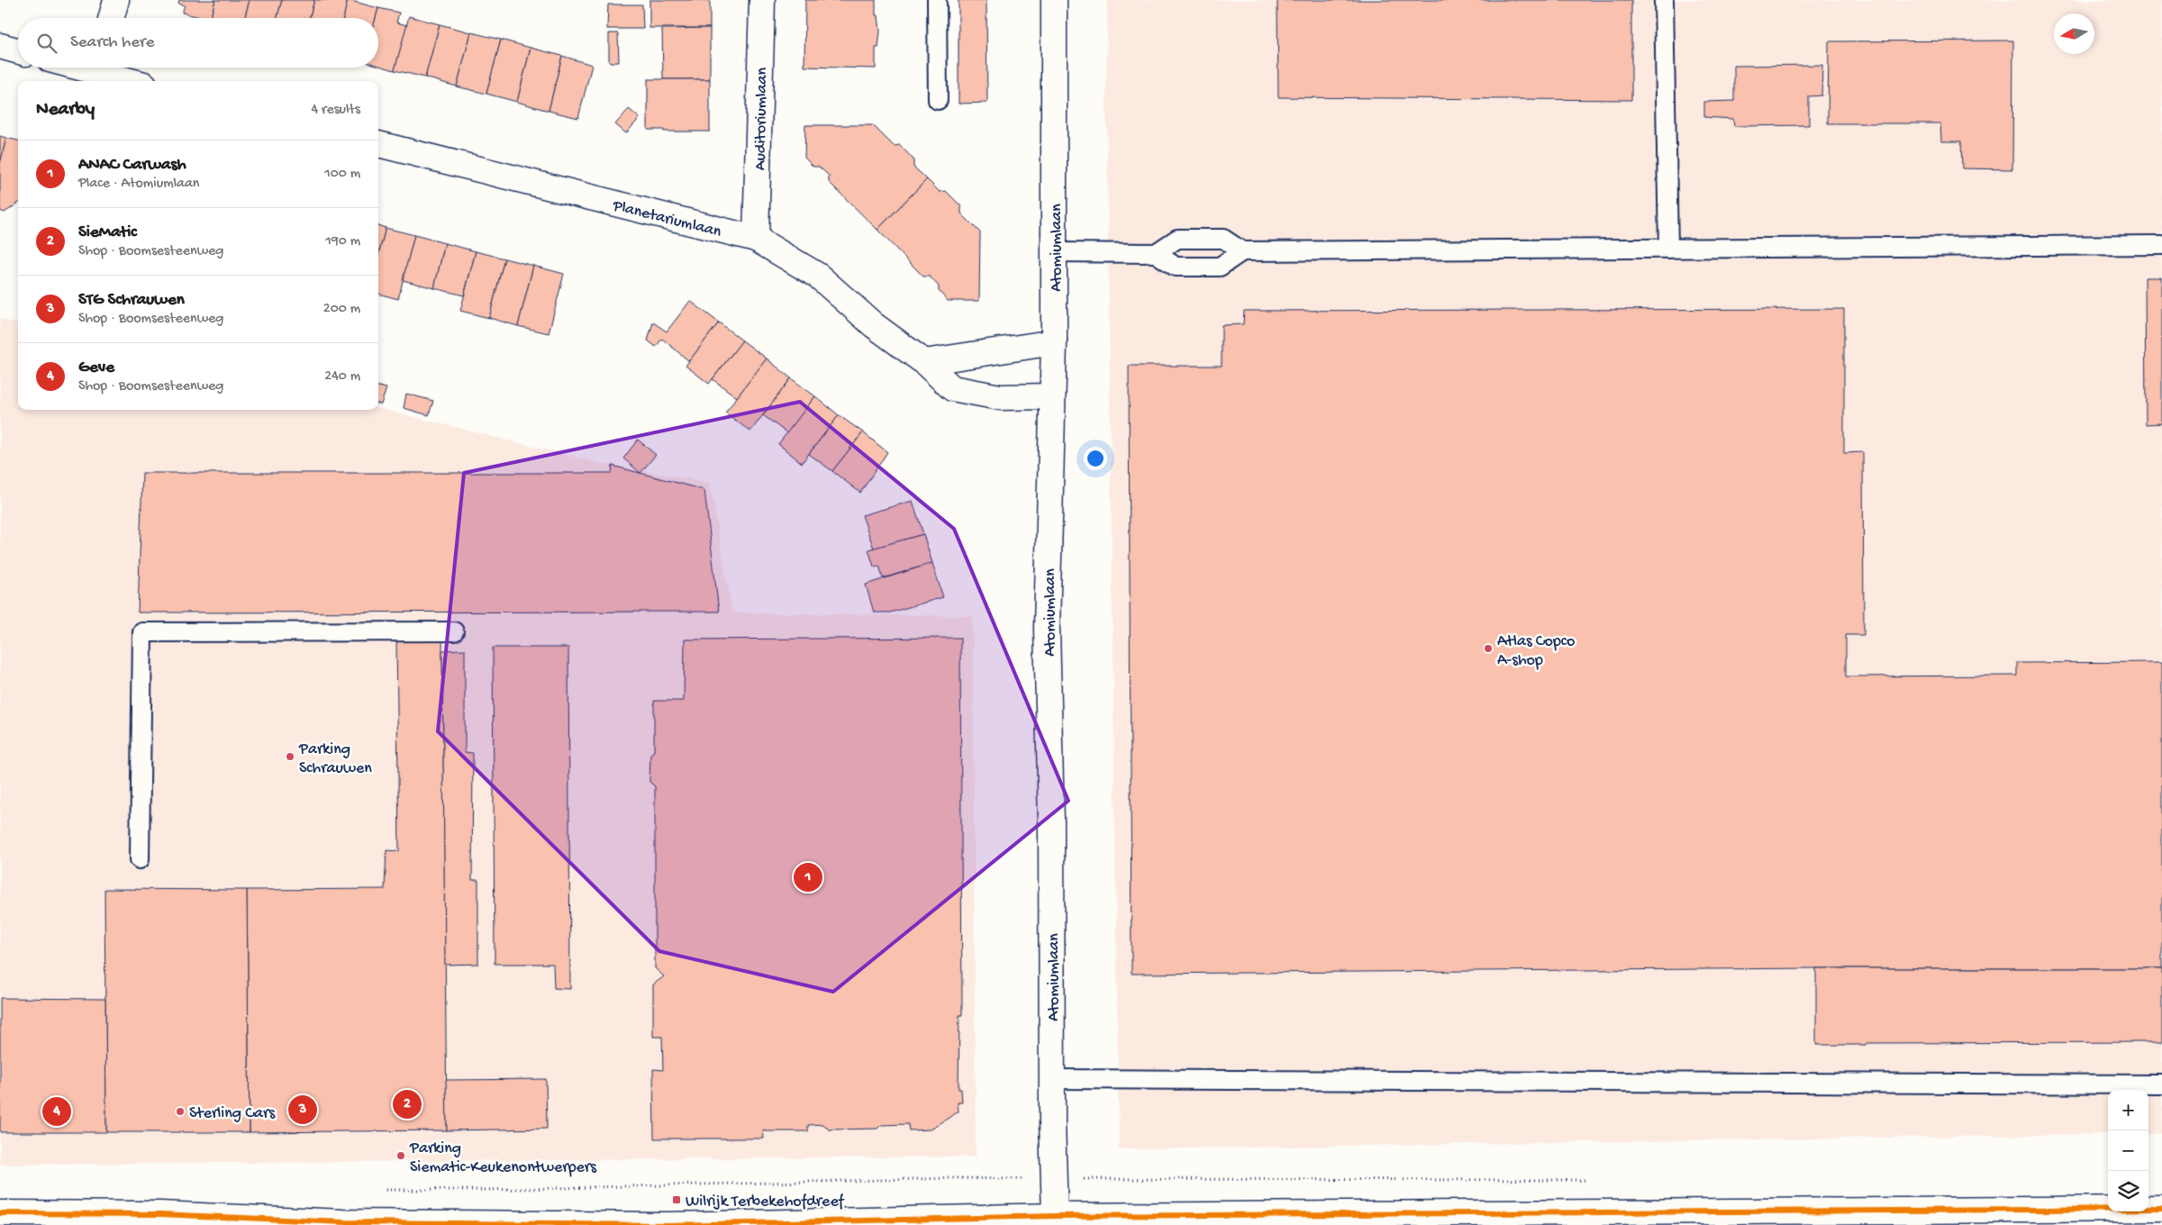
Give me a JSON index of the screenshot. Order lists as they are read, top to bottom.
{
  "streets": {
    "street": ["Auditoriumlaan", "Planetariumlaan", "Atomiumlaan"]
  },
  "crossings": [
    ["Auditoriumlaan", "Planetariumlaan"],
    ["Planetariumlaan", "Atomiumlaan"]
  ],
  "places": {
    "other": [
      "Atlas Copco A-shop",
      "Parking Schrauwen",
      "Sterling Cars",
      "Parking Siematic-Keukenontwerpers"
    ],
    "transit": ["Wilrijk Terbekehofdreef"]
  },
  "north": "left",
  "page": {
    "search": "Search here",
    "heading": ["Nearby", "4 results"],
    "list": [
      {
        "mark": "1",
        "name": "ANAC Carwash",
        "note": "Place · Atomiumlaan",
        "value": "100 m"
      },
      {
        "mark": "2",
        "name": "SieMatic",
        "note": "Shop · Boomsesteenweg",
        "value": "190 m"
      },
      {
        "mark": "3",
        "name": "STG Schrauwen",
        "note": "Shop · Boomsesteenweg",
        "value": "200 m"
      },
      {
        "mark": "4",
        "name": "Geve",
        "note": "Shop · Boomsesteenweg",
        "value": "240 m"
      }
    ],
    "pins": [
      "1",
      "2",
      "3",
      "4"
    ],
    "map_buttons": ["+", "−"]
  }
}
